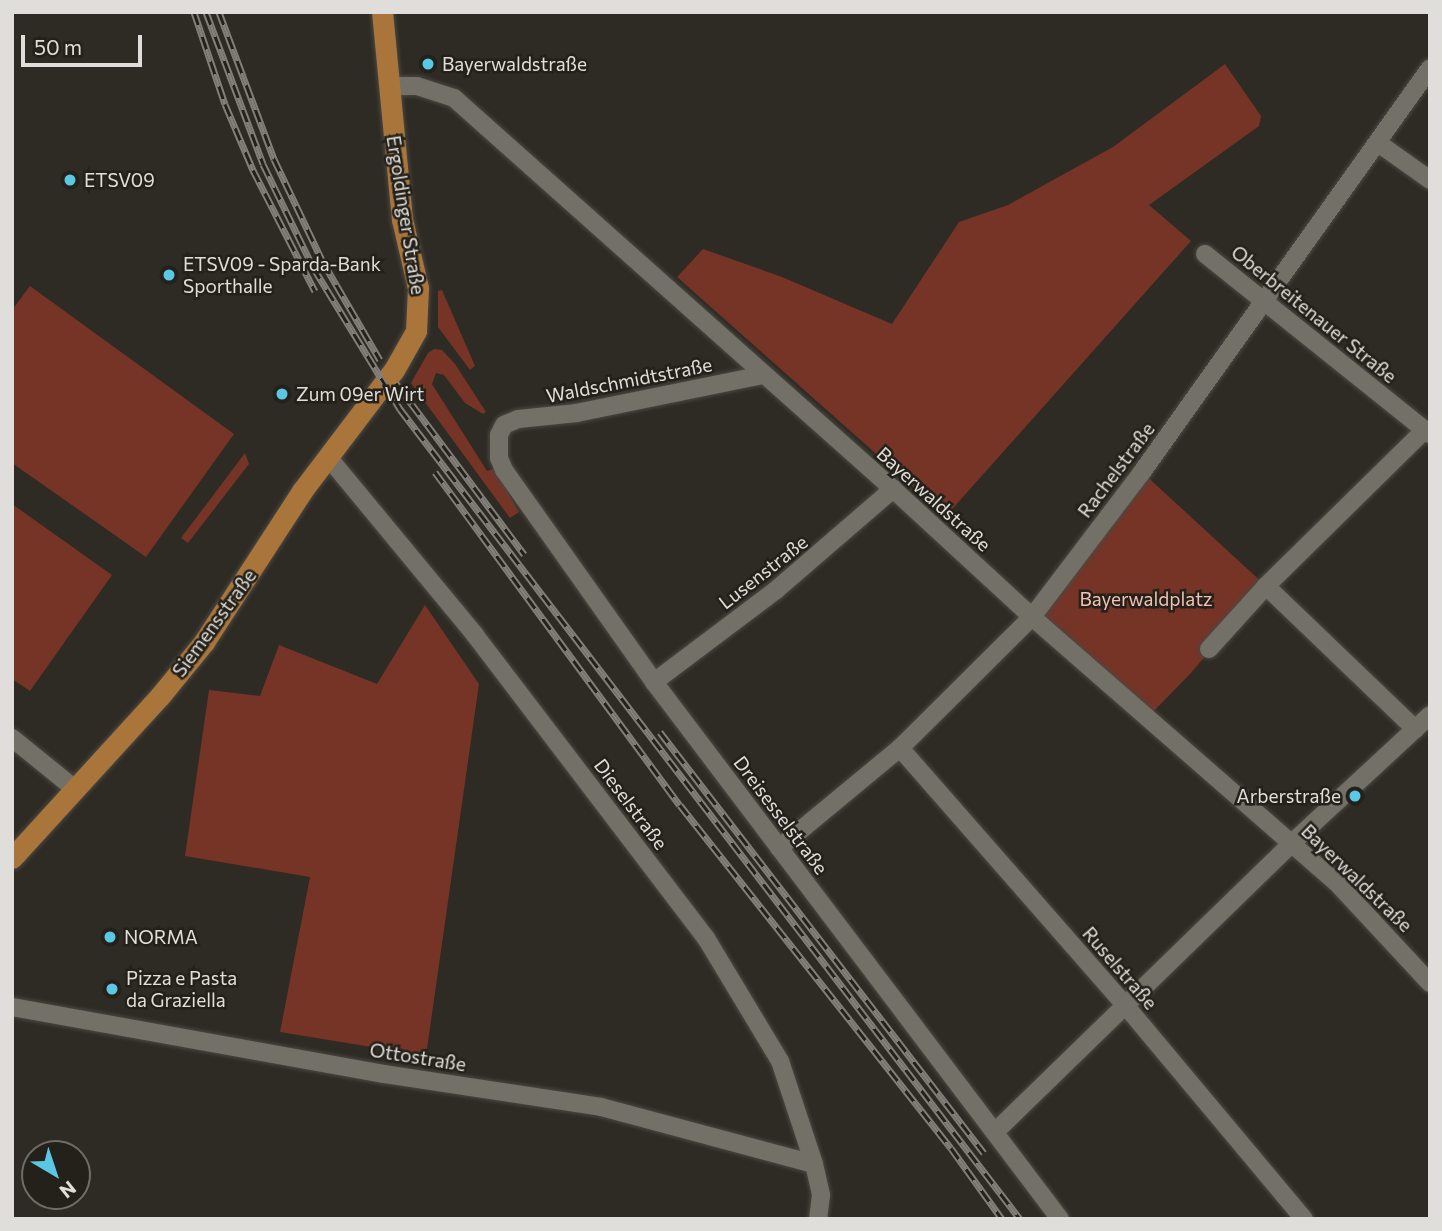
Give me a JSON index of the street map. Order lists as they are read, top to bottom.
{
  "streets": {
    "main road": ["Ergoldinger Straße", "Siemensstraße"],
    "street": [
      "Oberbreitenauer Straße",
      "Waldschmidtstraße",
      "Rachelstraße",
      "Bayerwaldstraße",
      "Lusenstraße",
      "Dieselstraße",
      "Dreisesselstraße",
      "Ruselstraße",
      "Ottostraße"
    ]
  },
  "crossings": [
    ["Ergoldinger Straße", "Bayerwaldstraße"],
    ["Ergoldinger Straße", "Siemensstraße"],
    ["Oberbreitenauer Straße", "Rachelstraße"],
    ["Waldschmidtstraße", "Bayerwaldstraße"],
    ["Waldschmidtstraße", "Dreisesselstraße"],
    ["Rachelstraße", "Bayerwaldstraße"],
    ["Rachelstraße", "Dreisesselstraße"],
    ["Rachelstraße", "Ruselstraße"],
    ["Bayerwaldstraße", "Lusenstraße"],
    ["Lusenstraße", "Dreisesselstraße"],
    ["Siemensstraße", "Dieselstraße"],
    ["Dieselstraße", "Ottostraße"]
  ],
  "parks": ["Bayerwaldplatz"],
  "places": [
    "Bayerwaldstraße",
    "ETSV09",
    "ETSV09 - Sparda-Bank Sporthalle",
    "Zum 09er Wirt",
    "Arberstraße",
    "NORMA",
    "Pizza e Pasta da Graziella"
  ],
  "scale_bar": "50 m",
  "north": "bottom right"
}
